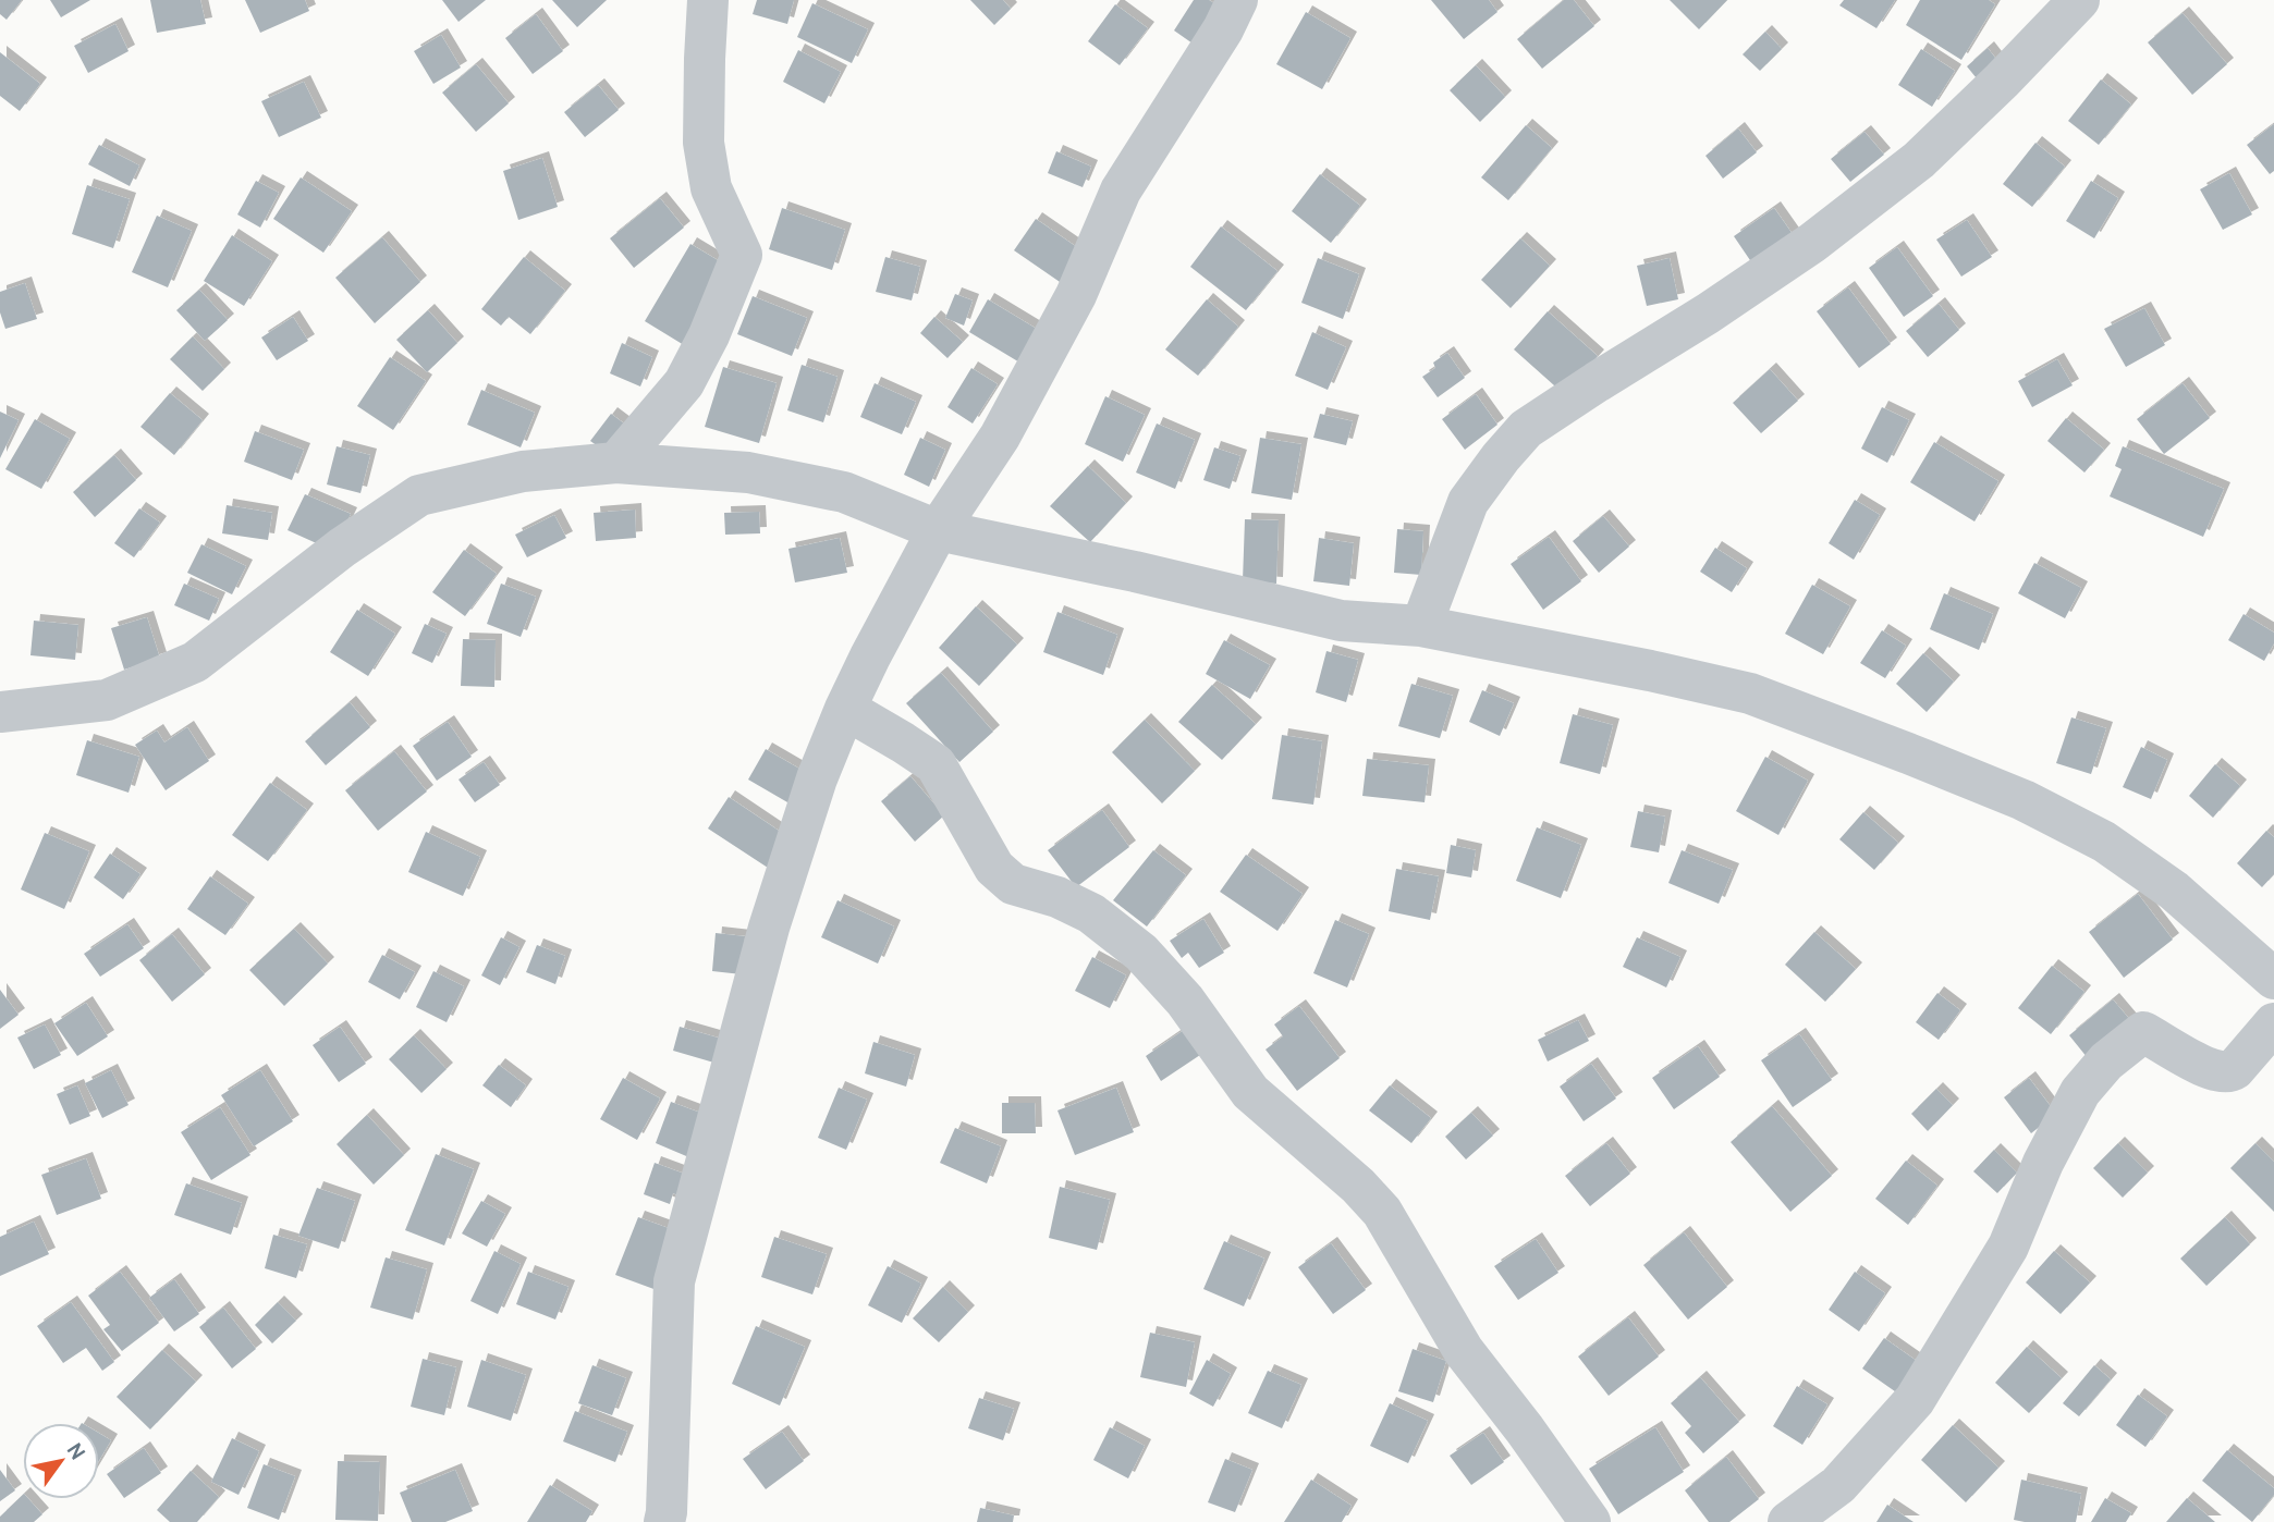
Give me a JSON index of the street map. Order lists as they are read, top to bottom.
{
  "north": "top right"
}
